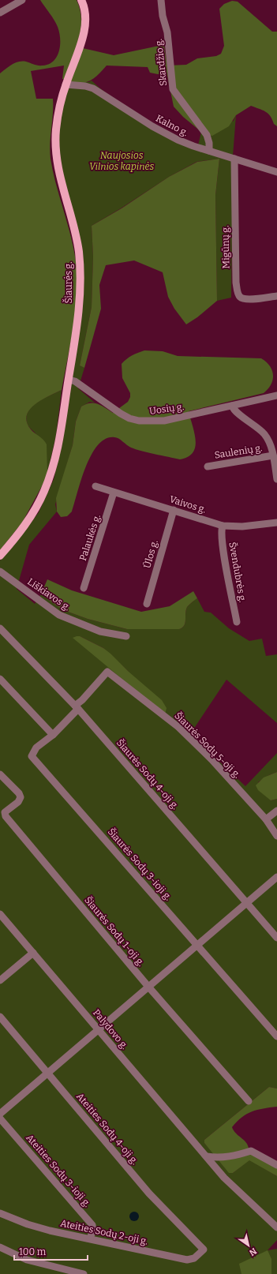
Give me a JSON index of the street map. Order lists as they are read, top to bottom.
{
  "streets": {
    "main road": ["Šiaurės g."],
    "street": [
      "Skardžio g.",
      "Kalno g.",
      "Migūnų g.",
      "Uosių g.",
      "Saulenių g.",
      "Vaivos g.",
      "Palaukės g.",
      "Ūlos g.",
      "Švendubrės g.",
      "Liškiavos g.",
      "Šiaurės Sodų 5-oji g.",
      "Šiaurės Sodų 4-oji g.",
      "Šiaurės Sodų 3-ioji g.",
      "Šiaurės Sodų 1-oji g.",
      "Palydovo g.",
      "Ateities Sodų 4-oji g.",
      "Ateities Sodų 3-ioji g.",
      "Ateities Sodų 2-oji g."
    ]
  },
  "crossings": [
    ["Skardžio g.", "Kalno g."],
    ["Kalno g.", "Migūnų g."],
    ["Kalno g.", "Šiaurės g."],
    ["Šiaurės g.", "Uosių g."],
    ["Vaivos g.", "Palaukės g."],
    ["Vaivos g.", "Ūlos g."],
    ["Vaivos g.", "Švendubrės g."],
    ["Šiaurės Sodų 5-oji g.", "Šiaurės Sodų 4-oji g."],
    ["Šiaurės Sodų 5-oji g.", "Šiaurės Sodų 3-ioji g."],
    ["Šiaurės Sodų 4-oji g.", "Šiaurės Sodų 3-ioji g."],
    ["Ateities Sodų 4-oji g.", "Ateities Sodų 2-oji g."],
    ["Ateities Sodų 3-ioji g.", "Ateities Sodų 2-oji g."]
  ],
  "parks": ["Naujosios Vilnios kapinės"],
  "scale_bar": "100 m",
  "north": "bottom right"
}
